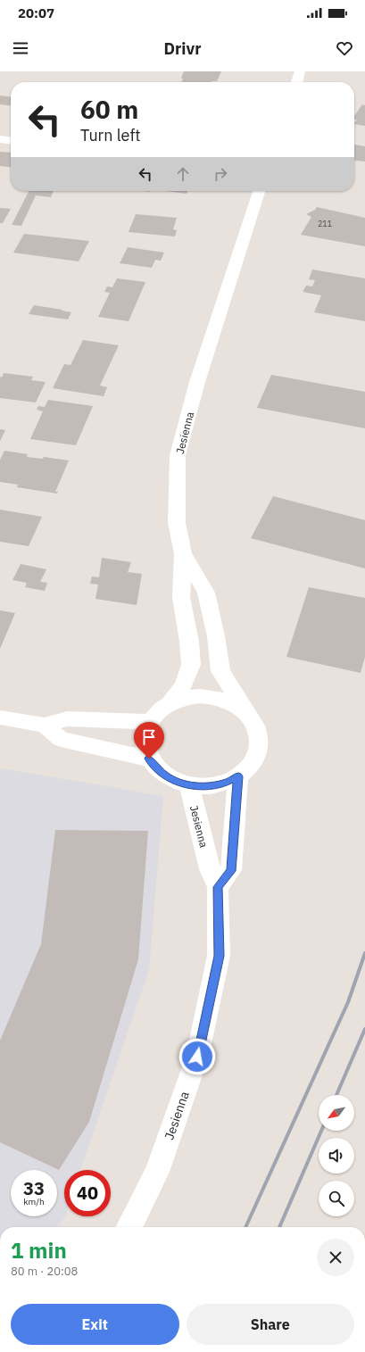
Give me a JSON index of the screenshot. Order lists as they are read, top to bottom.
{
  "streets": {
    "street": ["Jesienna"]
  },
  "house_numbers": ["211"],
  "north": "bottom left",
  "page": {
    "status": "20:07",
    "header": "Drivr",
    "turn": ["60 m", "Turn left"],
    "speed": "33 km/h",
    "limit": "40",
    "heading": ["1 min", "80 m · 20:08"],
    "buttons": ["Exit", "Share"]
  }
}
